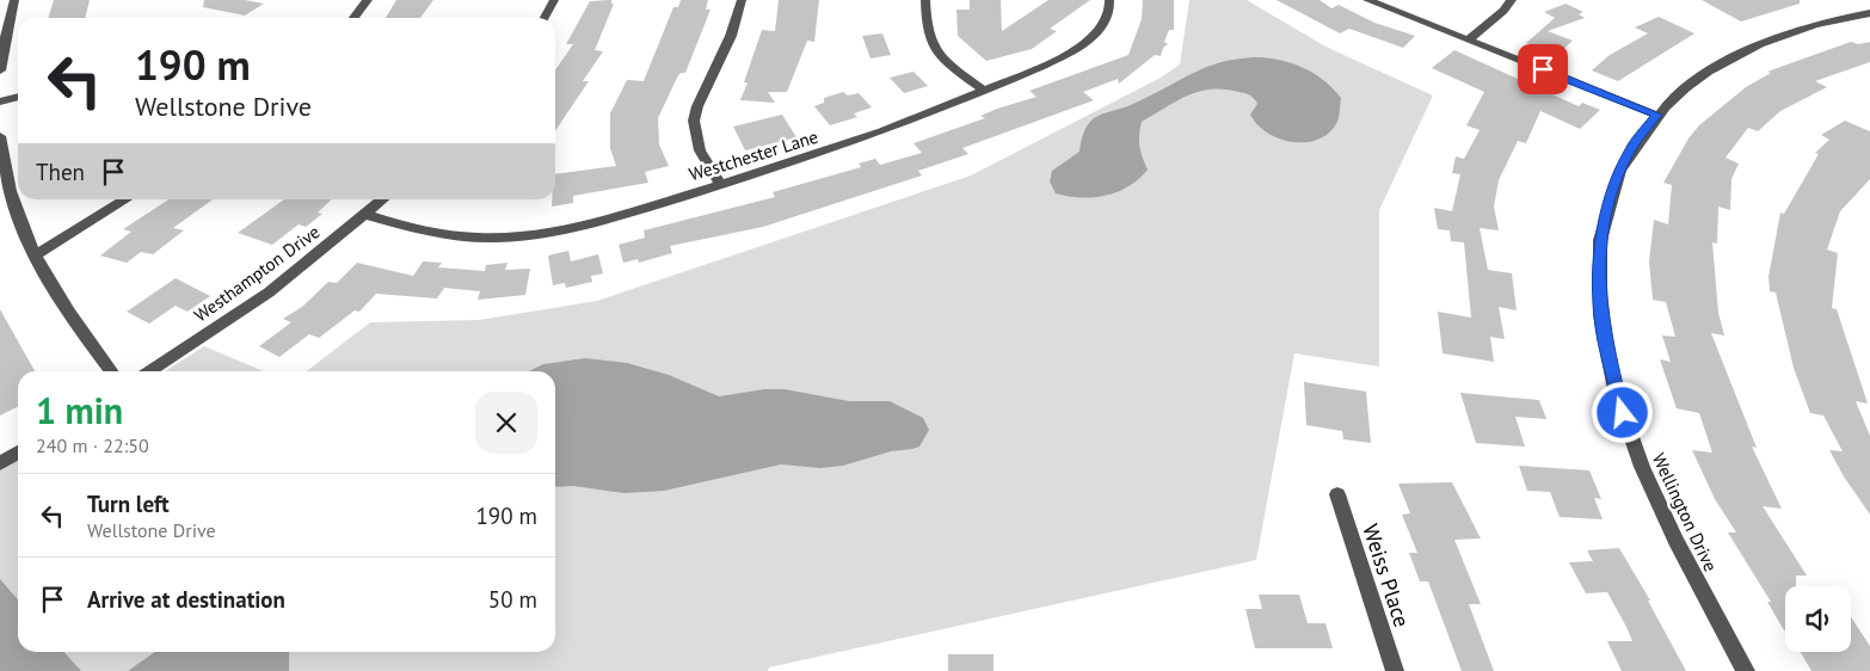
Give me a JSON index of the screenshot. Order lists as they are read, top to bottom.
{
  "streets": {
    "street": [
      "Westchester Lane",
      "Westhampton Drive",
      "Wellington Drive",
      "Weiss Place"
    ]
  },
  "crossings": [
    ["Westchester Lane", "Westhampton Drive"]
  ],
  "page": {
    "turn": ["190 m", "Wellstone Drive"],
    "then": "Then",
    "heading": ["1 min", "240 m · 22:50"],
    "list": [
      {
        "name": "Turn left",
        "note": "Wellstone Drive",
        "value": "190 m"
      },
      {
        "name": "Arrive at destination",
        "value": "50 m"
      }
    ]
  }
}
